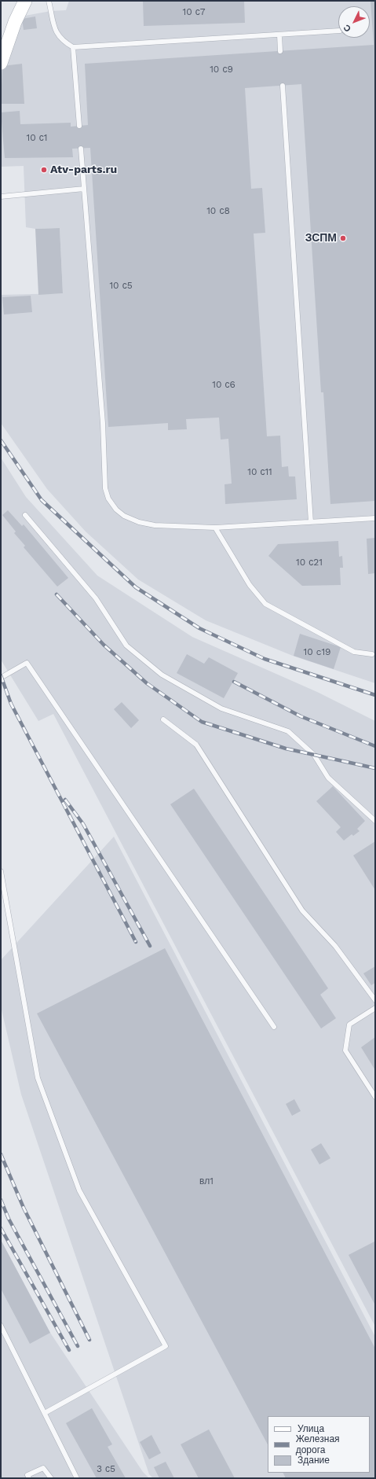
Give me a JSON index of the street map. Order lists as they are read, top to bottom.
{
  "places": ["Atv-parts.ru", "ЗСПМ"],
  "house_numbers": [
    "10 с7",
    "10 с9",
    "10 с1",
    "10 с8",
    "10 с5",
    "10 с6",
    "10 с11",
    "10 с21",
    "10 c19",
    "вл1",
    "3 с5"
  ],
  "legend": ["Улица", "Железная дорога", "Здание"],
  "north": "bottom left"
}
